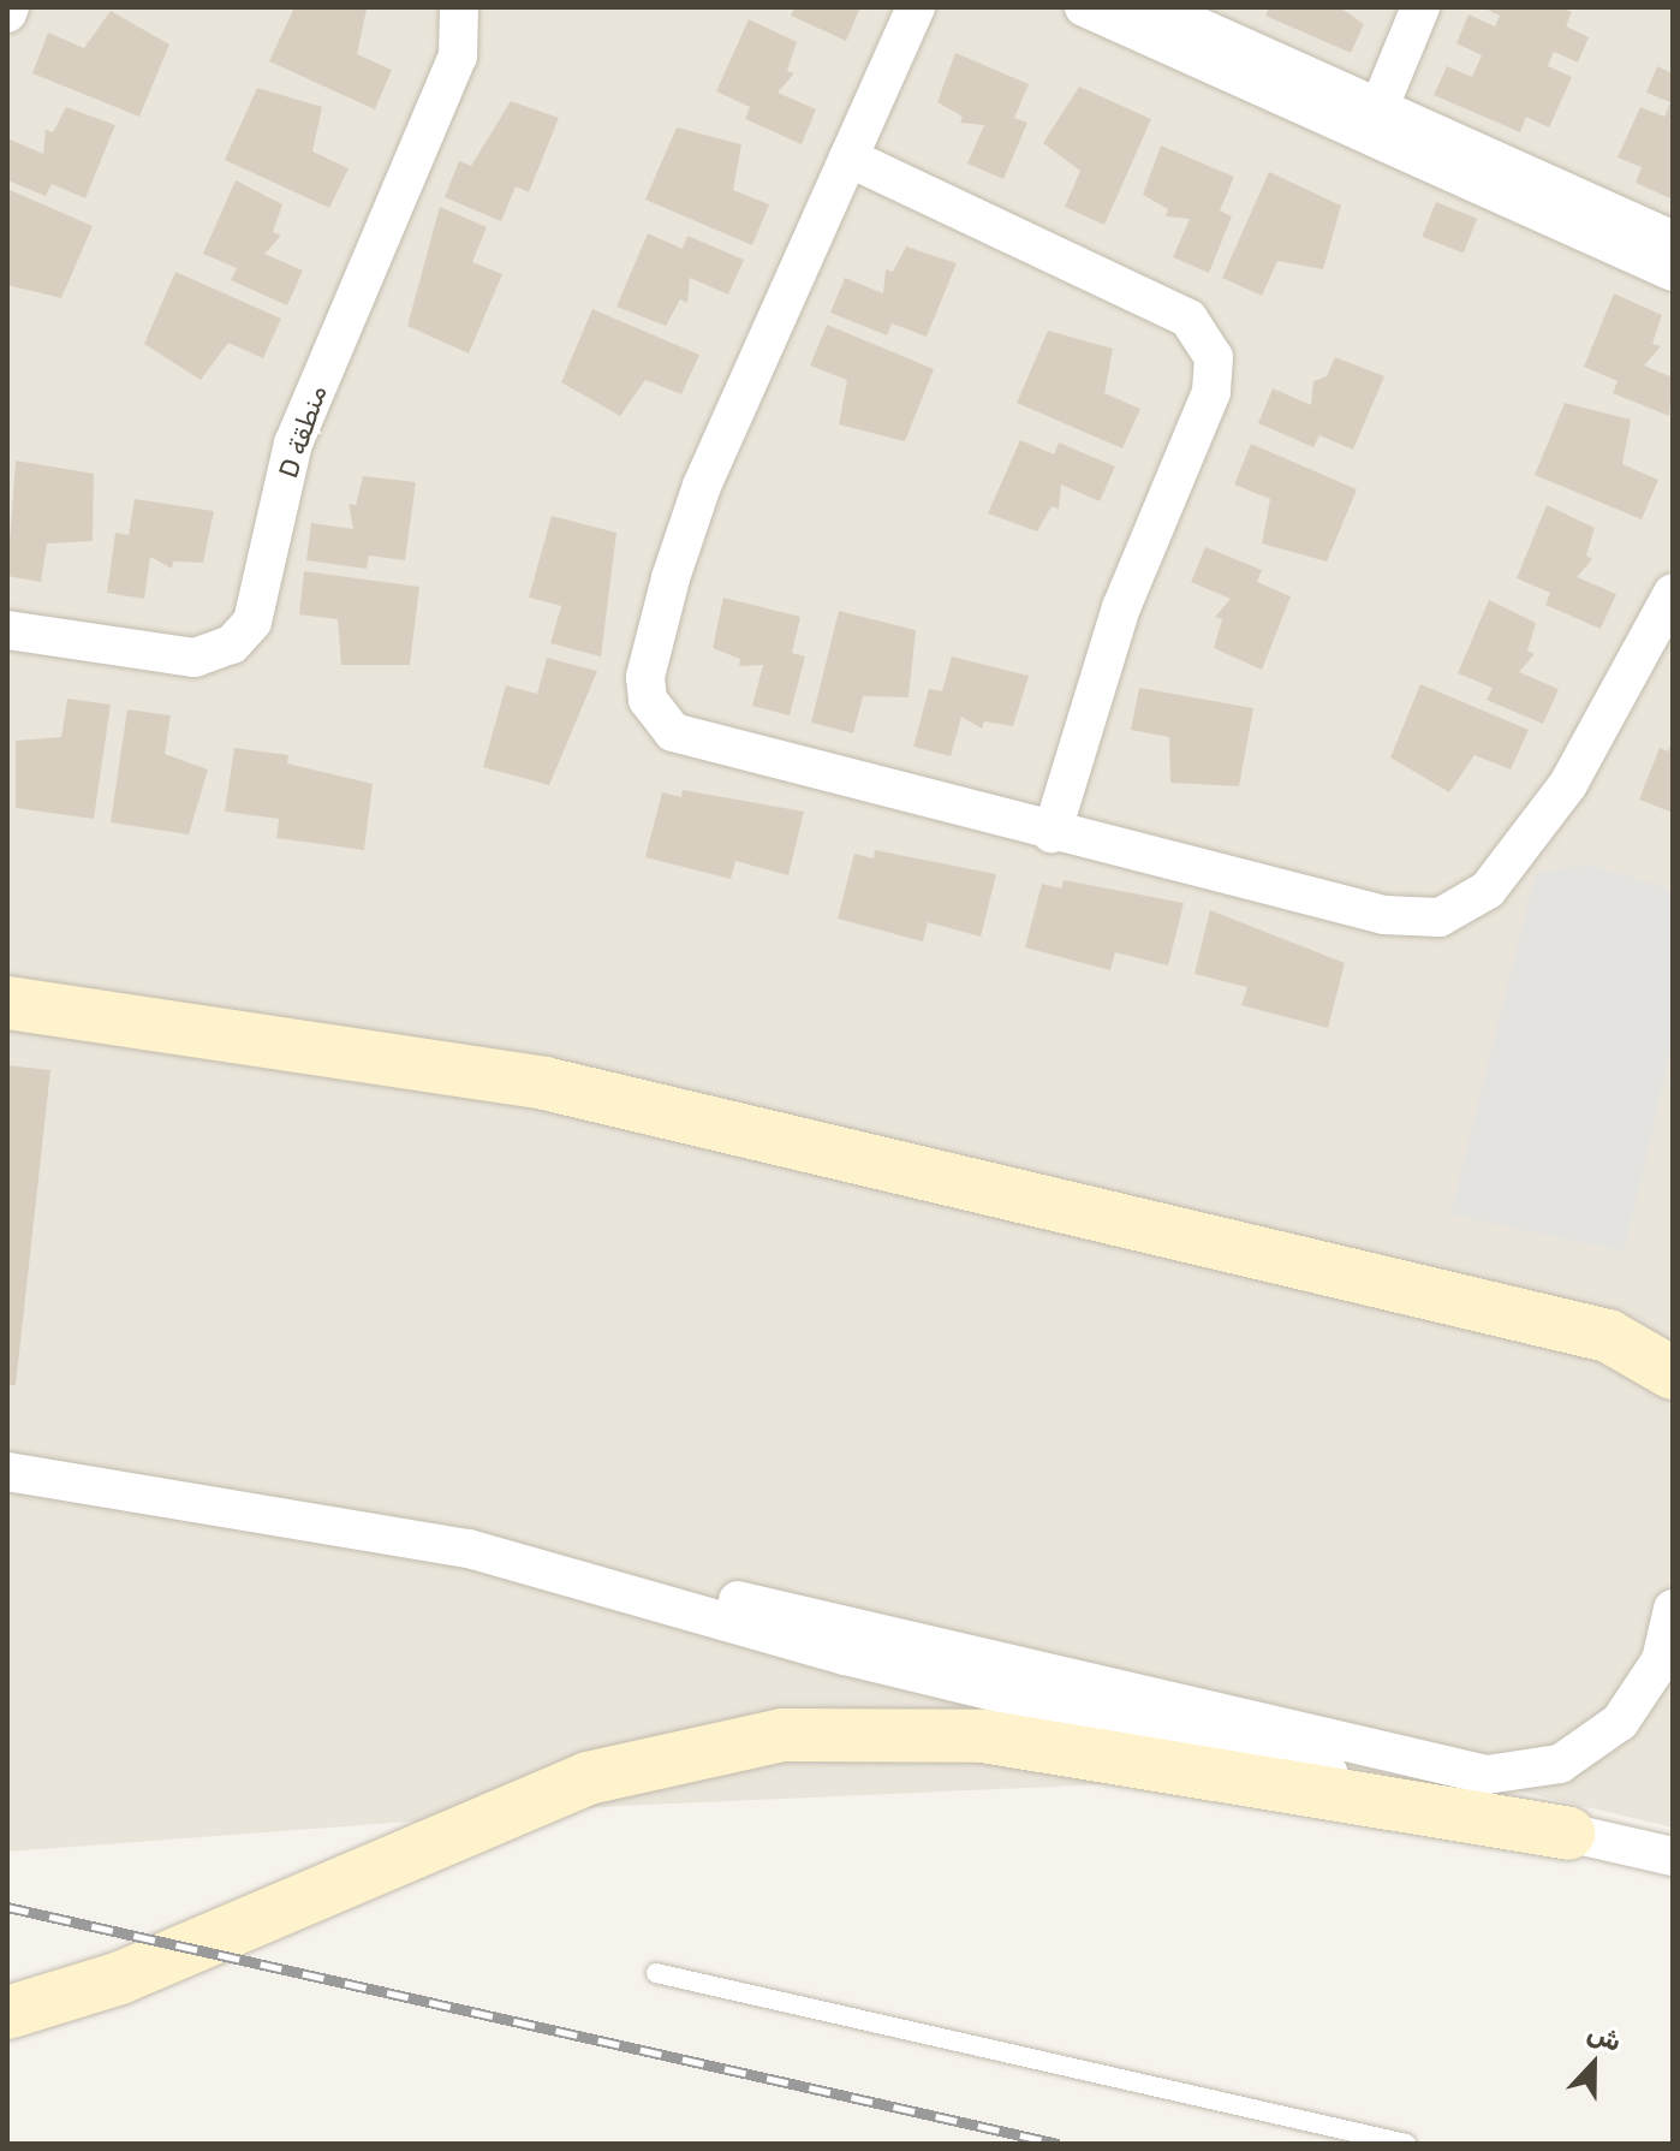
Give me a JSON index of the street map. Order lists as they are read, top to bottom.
{
  "streets": {
    "street": ["D منطقة"]
  },
  "north": "top"
}
